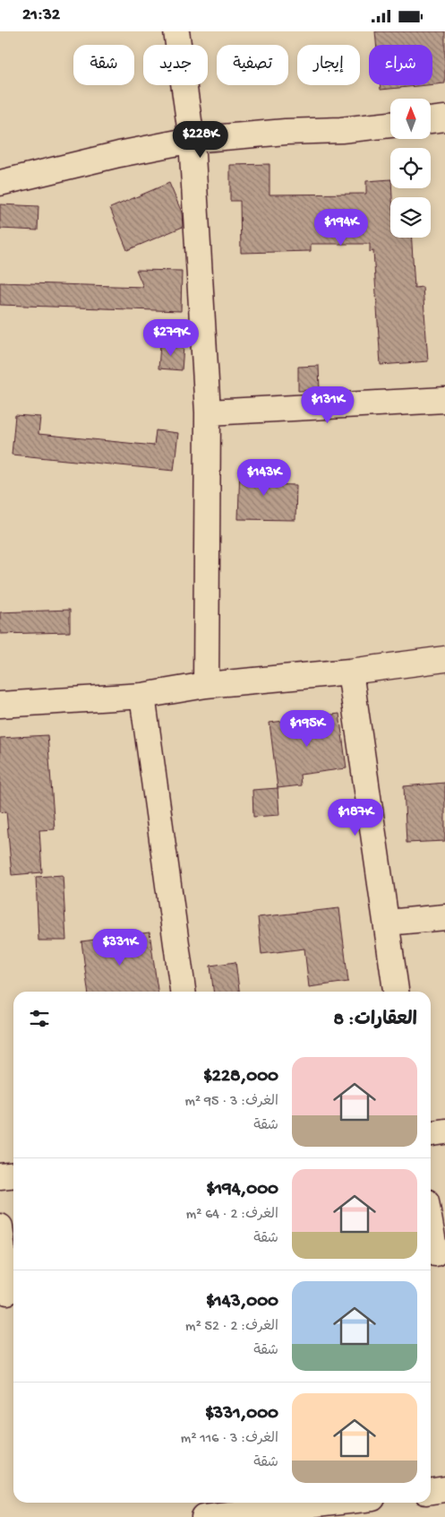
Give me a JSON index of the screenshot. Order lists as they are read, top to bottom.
{
  "north": "top",
  "page": {
    "status": "21:32",
    "chip": [
      "شراء",
      "إيجار",
      "تصفية",
      "جديد",
      "شقة"
    ],
    "price": [
      "$228K",
      "$194K",
      "$279K",
      "$131K",
      "$143K",
      "$195K",
      "$187K",
      "$331K"
    ],
    "heading": "العقارات: 8",
    "list": [
      {
        "name": "$228,000",
        "note": "الغرف: 3 · 95 m² · شقة"
      },
      {
        "name": "$194,000",
        "note": "الغرف: 2 · 64 m² · شقة"
      },
      {
        "name": "$143,000",
        "note": "الغرف: 2 · 52 m² · شقة"
      },
      {
        "name": "$331,000",
        "note": "الغرف: 3 · 116 m² · شقة"
      }
    ]
  }
}
